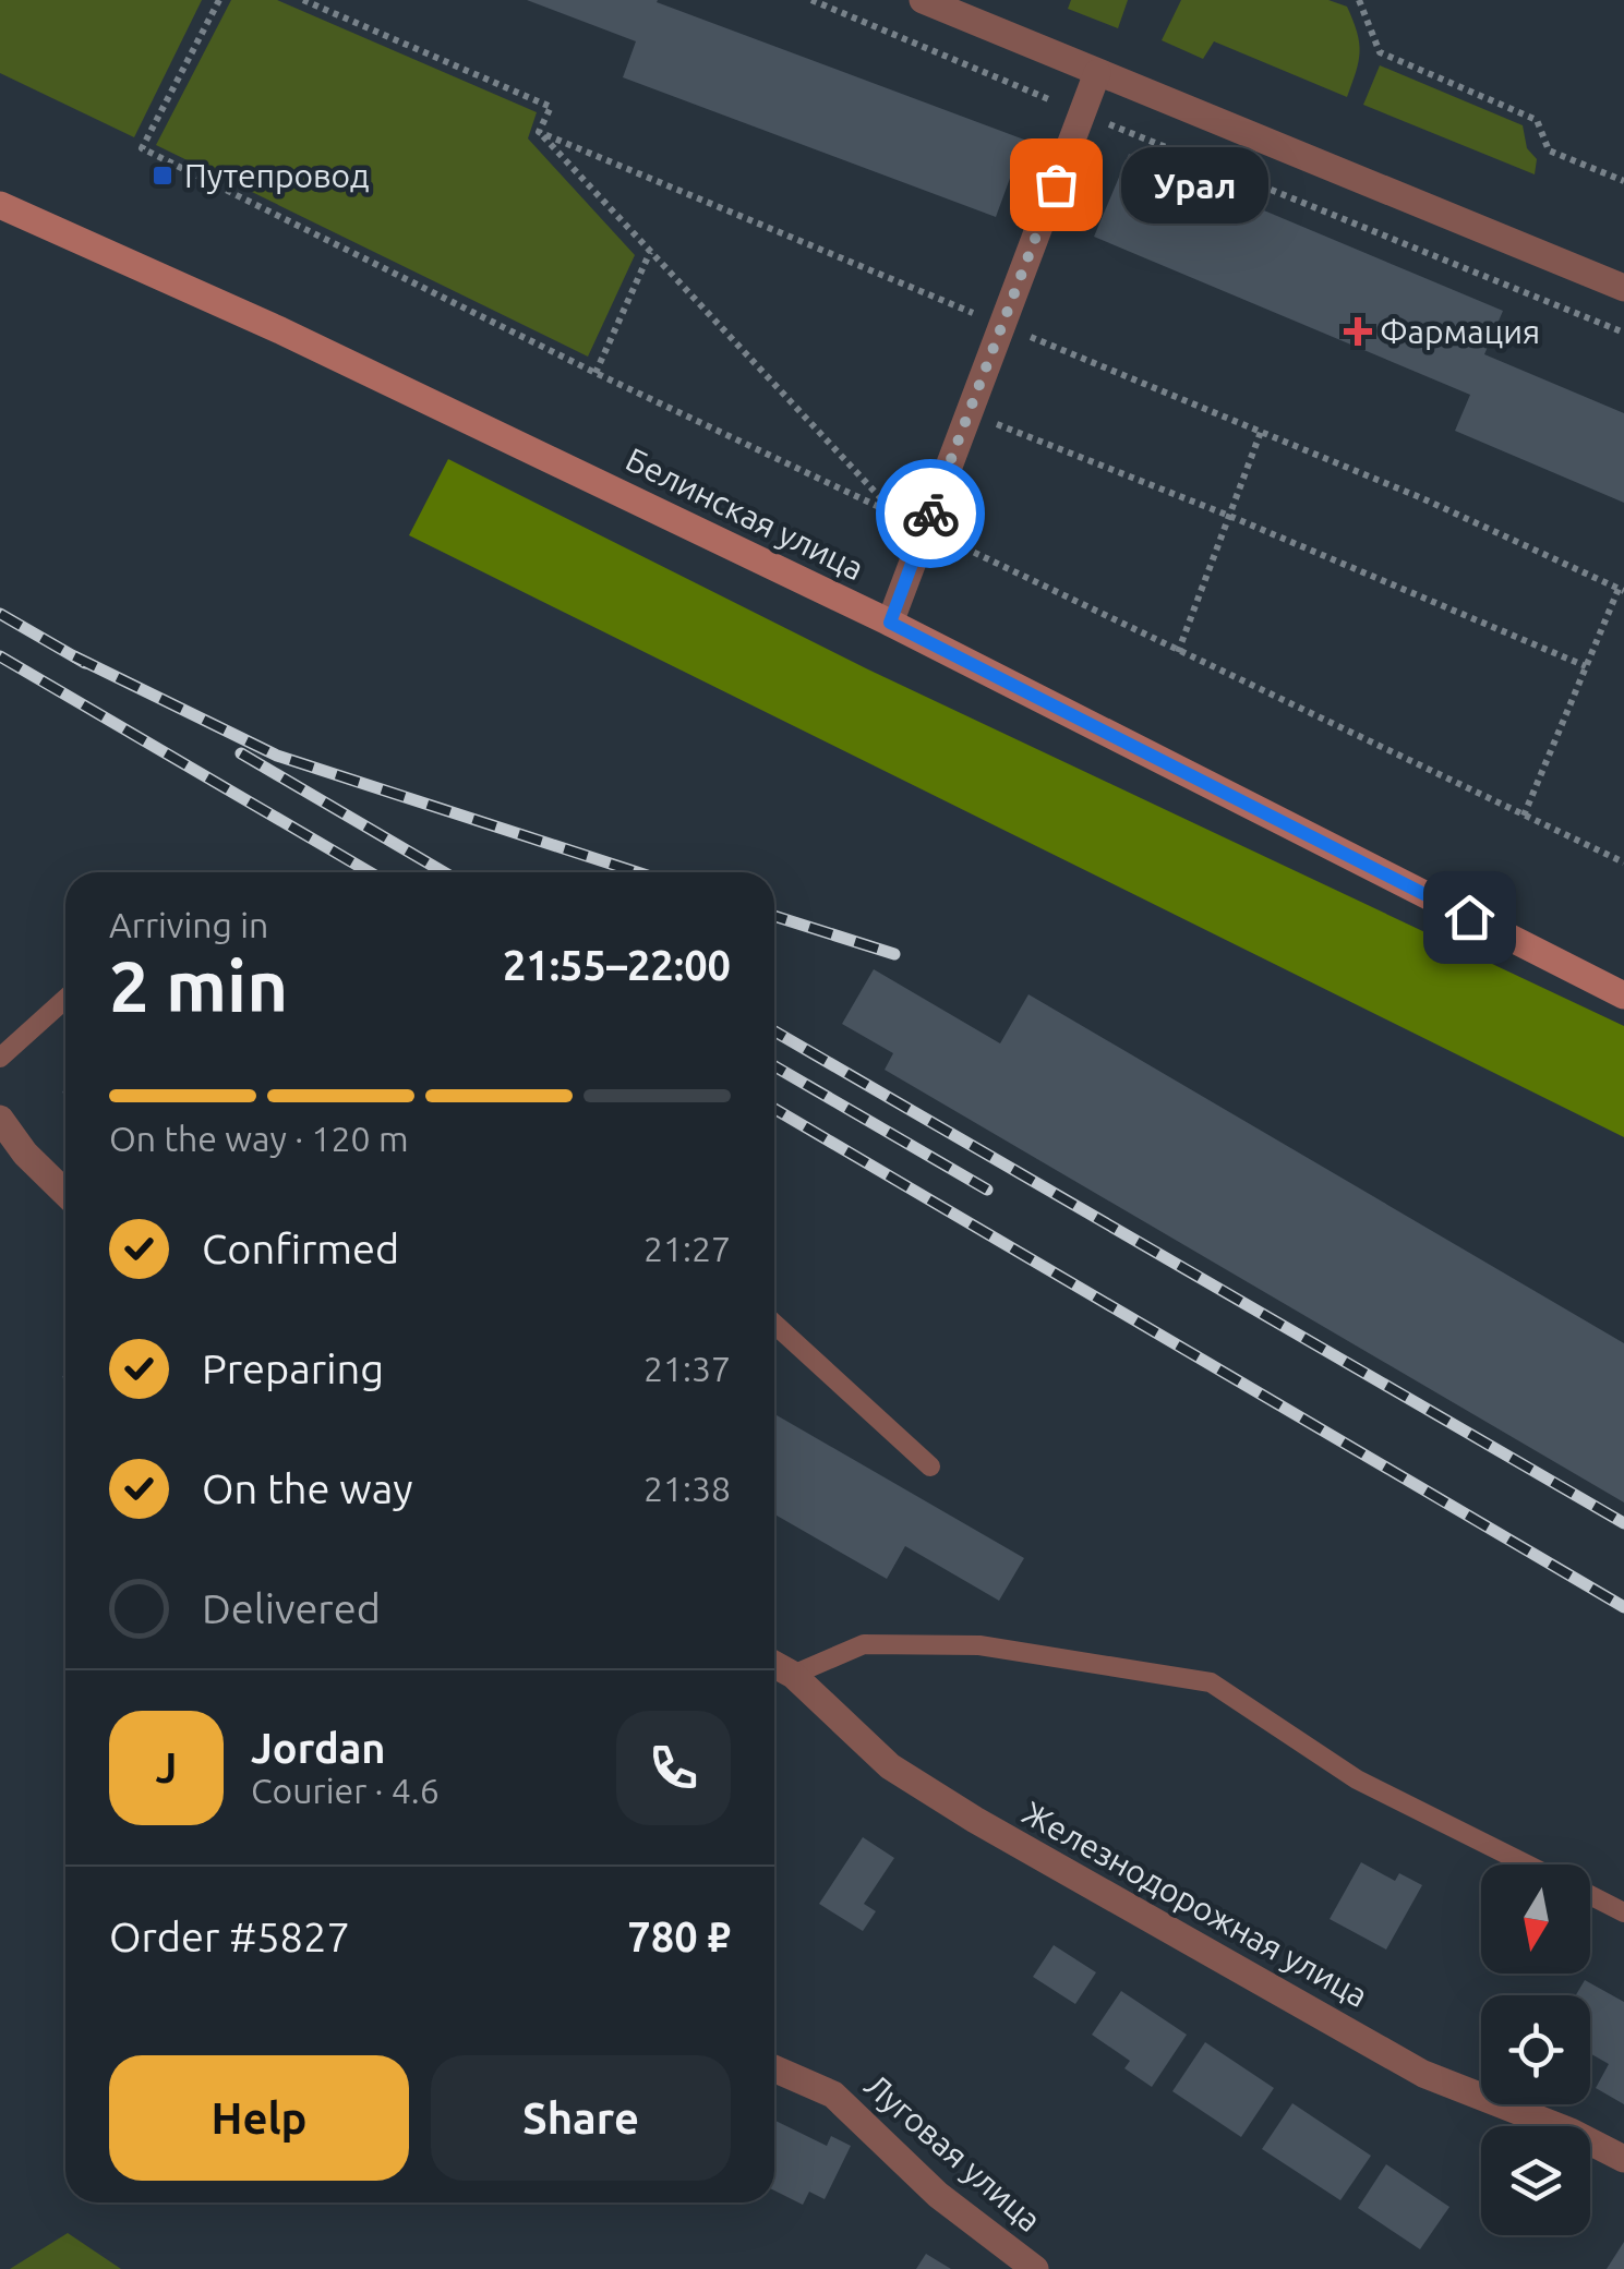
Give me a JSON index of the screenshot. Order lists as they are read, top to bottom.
{
  "streets": {
    "main road": ["Белинская улица"],
    "street": ["Железнодорожная улица", "Луговая улица"]
  },
  "places": {
    "transit": ["Путепровод"],
    "other": ["Урал"],
    "health": ["Фармация"]
  },
  "north": "bottom",
  "page": {
    "bubble": "Урал",
    "heading": ["2 min", "Arriving in", "21:55–22:00"],
    "panel": [
      "Jordan",
      "Courier · 4.6",
      "Order #5827",
      "780 ₽"
    ],
    "bar": "On the way · 120 m",
    "list": [
      ["Confirmed", "21:27"],
      ["Preparing", "21:37"],
      ["On the way", "21:38"],
      "Delivered"
    ],
    "round": "J",
    "buttons": ["Help", "Share"]
  }
}
